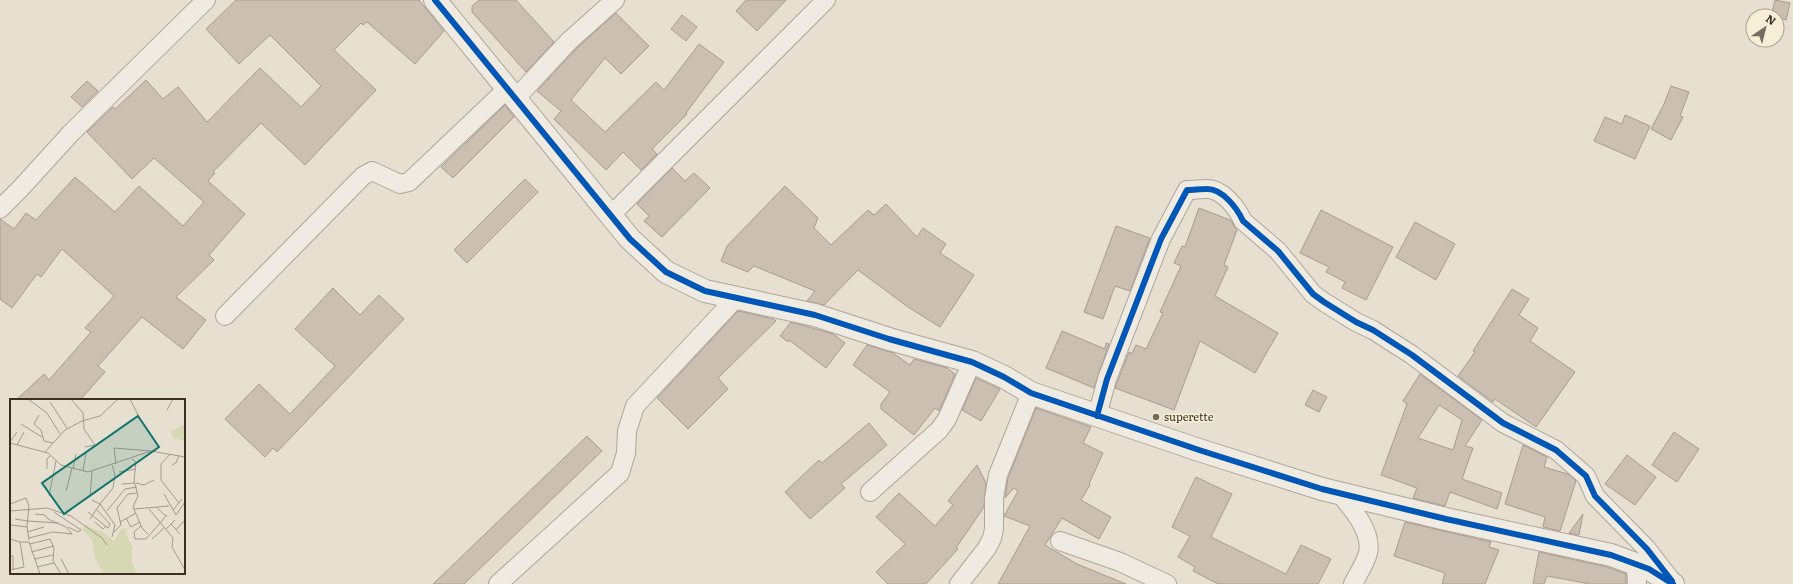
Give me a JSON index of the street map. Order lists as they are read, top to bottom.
{
  "places": ["superette"],
  "north": "top right"
}
